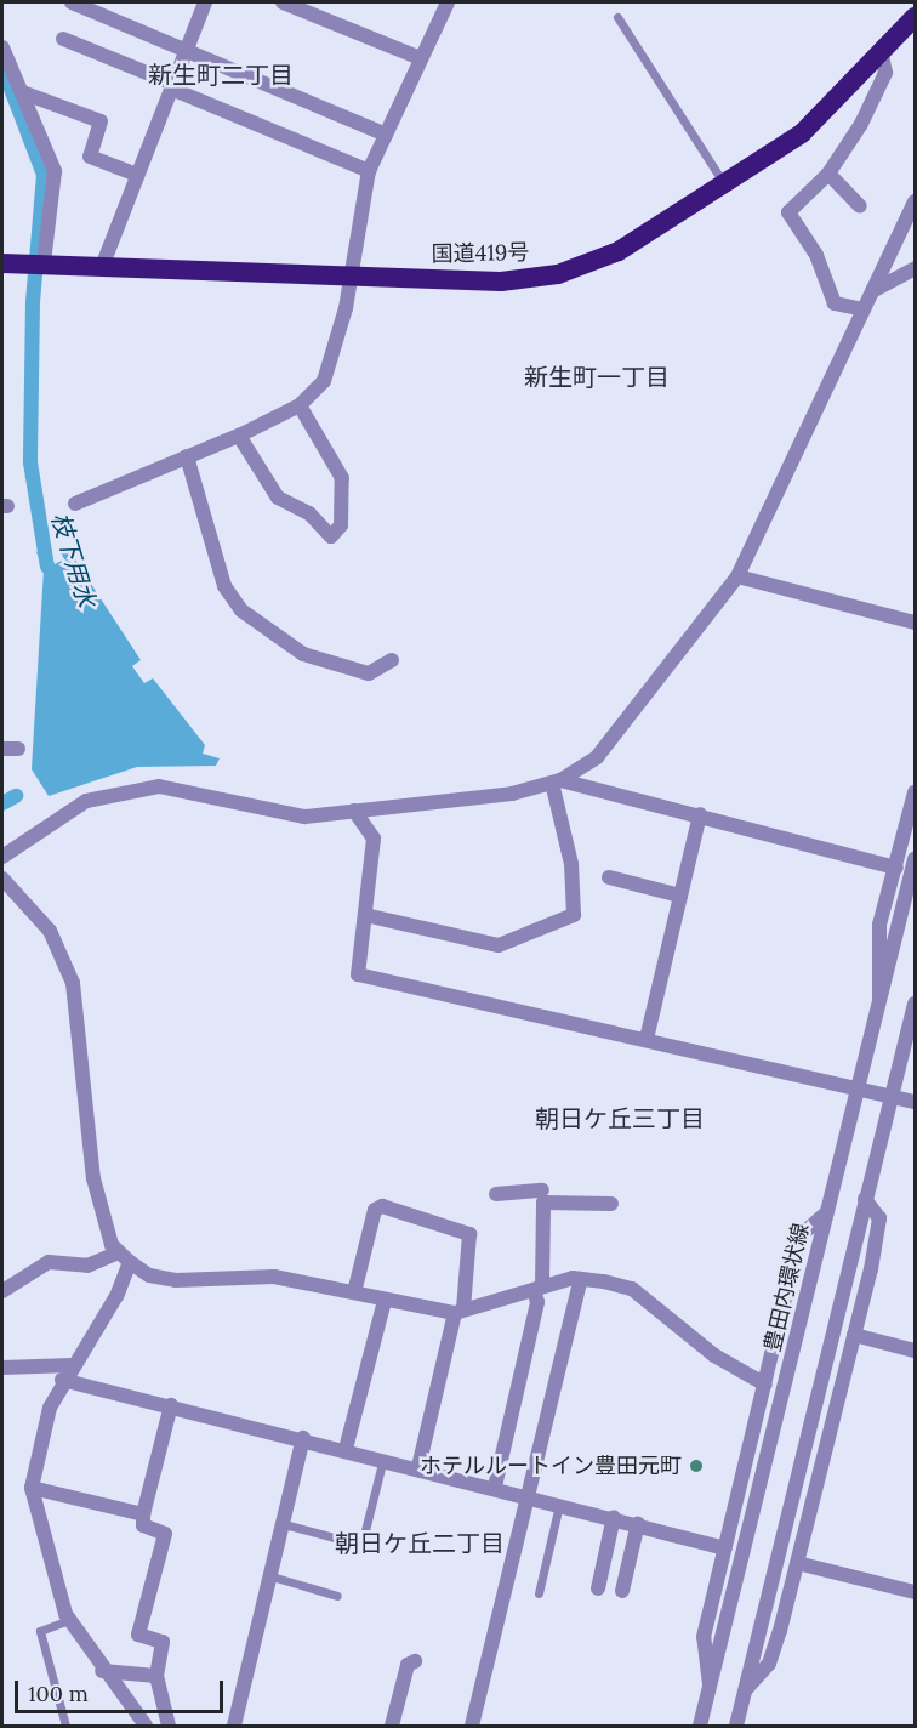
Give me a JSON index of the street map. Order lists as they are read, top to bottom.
{
  "streets": {
    "highway": ["国道419号"],
    "street": ["豊田内環状線"]
  },
  "districts": [
    "新生町二丁目",
    "新生町一丁目",
    "朝日ケ丘三丁目",
    "朝日ケ丘二丁目"
  ],
  "water": ["枝下用水"],
  "places": ["ホテルルートイン豊田元町"],
  "scale_bar": "100 m"
}
